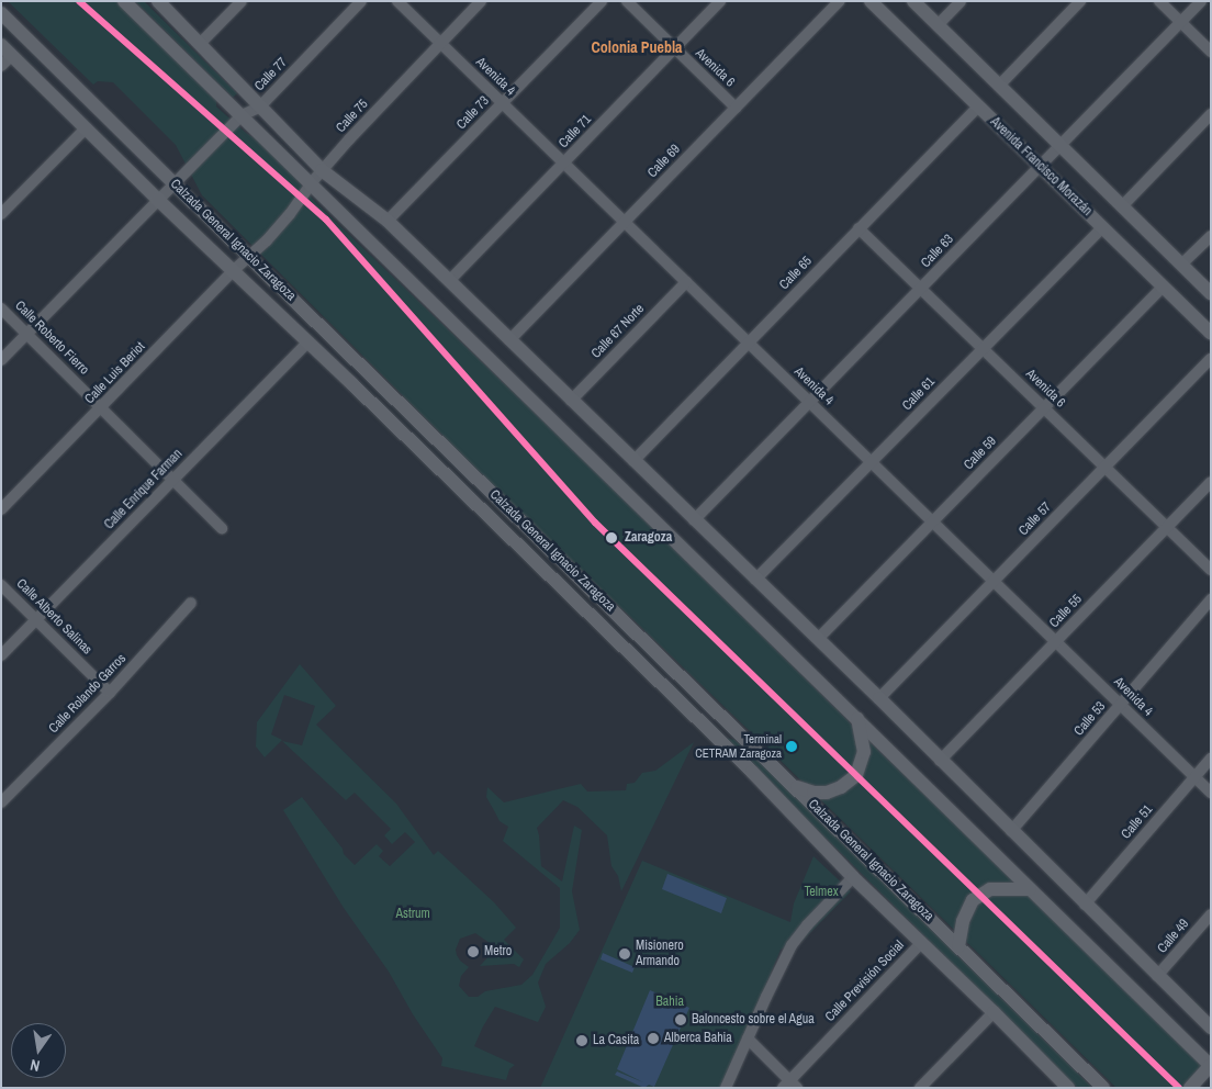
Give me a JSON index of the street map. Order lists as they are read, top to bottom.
{
  "streets": {
    "main road": ["Avenida Francisco Morazán", "Calzada General Ignacio Zaragoza"],
    "street": [
      "Avenida 6",
      "Calle 77",
      "Avenida 4",
      "Calle 73",
      "Calle 75",
      "Calle 71",
      "Calle 69",
      "Calle 63",
      "Calle 65",
      "Calle 67 Norte",
      "Calle Roberto Fierro",
      "Calle Luis Beriot",
      "Calle 61",
      "Calle 59",
      "Calle Enrique Farman",
      "Calle 57",
      "Calle 55",
      "Calle Alberto Salinas",
      "Calle Rolando Garros",
      "Calle 53",
      "Calle 51",
      "Calle 49",
      "Calle Previsión Social"
    ]
  },
  "crossings": [
    ["Avenida 6", "Calle 71"],
    ["Avenida 6", "Calle 69"],
    ["Avenida 6", "Calle 63"],
    ["Avenida 6", "Calle 65"],
    ["Avenida 6", "Calle 61"],
    ["Avenida 6", "Calle 59"],
    ["Avenida 6", "Calle 57"],
    ["Avenida 6", "Calle 55"],
    ["Calle 77", "Calzada General Ignacio Zaragoza"],
    ["Calle 77", "Calle Roberto Fierro"],
    ["Avenida 4", "Calle 73"],
    ["Avenida 4", "Calle 75"],
    ["Avenida 4", "Calle 71"],
    ["Avenida 4", "Calle 69"],
    ["Avenida 4", "Calle 63"],
    ["Avenida 4", "Calle 65"],
    ["Avenida 4", "Calle 67 Norte"],
    ["Avenida 4", "Calle 61"],
    ["Avenida 4", "Calle 59"],
    ["Avenida 4", "Calle 57"],
    ["Avenida 4", "Calle 55"],
    ["Avenida 4", "Calle 53"],
    ["Avenida 4", "Calle 51"],
    ["Calle 75", "Calzada General Ignacio Zaragoza"],
    ["Calle 75", "Calle Luis Beriot"],
    ["Avenida Francisco Morazán", "Calle 63"],
    ["Avenida Francisco Morazán", "Calle 65"],
    ["Avenida Francisco Morazán", "Calle 61"],
    ["Avenida Francisco Morazán", "Calle 59"],
    ["Calzada General Ignacio Zaragoza", "Calle Luis Beriot"],
    ["Calzada General Ignacio Zaragoza", "Calle Enrique Farman"],
    ["Calzada General Ignacio Zaragoza", "Calle Previsión Social"],
    ["Calle Roberto Fierro", "Calle Luis Beriot"],
    ["Calle Roberto Fierro", "Calle Enrique Farman"],
    ["Calle Enrique Farman", "Calle Alberto Salinas"],
    ["Calle Alberto Salinas", "Calle Rolando Garros"]
  ],
  "districts": ["Colonia Puebla"],
  "parks": ["Telmex", "Astrum", "Bahia"],
  "places": [
    "Zaragoza",
    "Terminal CETRAM Zaragoza",
    "Metro",
    "Misionero Armando",
    "Baloncesto sobre el Agua",
    "Alberca Bahia",
    "La Casita"
  ],
  "north": "bottom"
}
